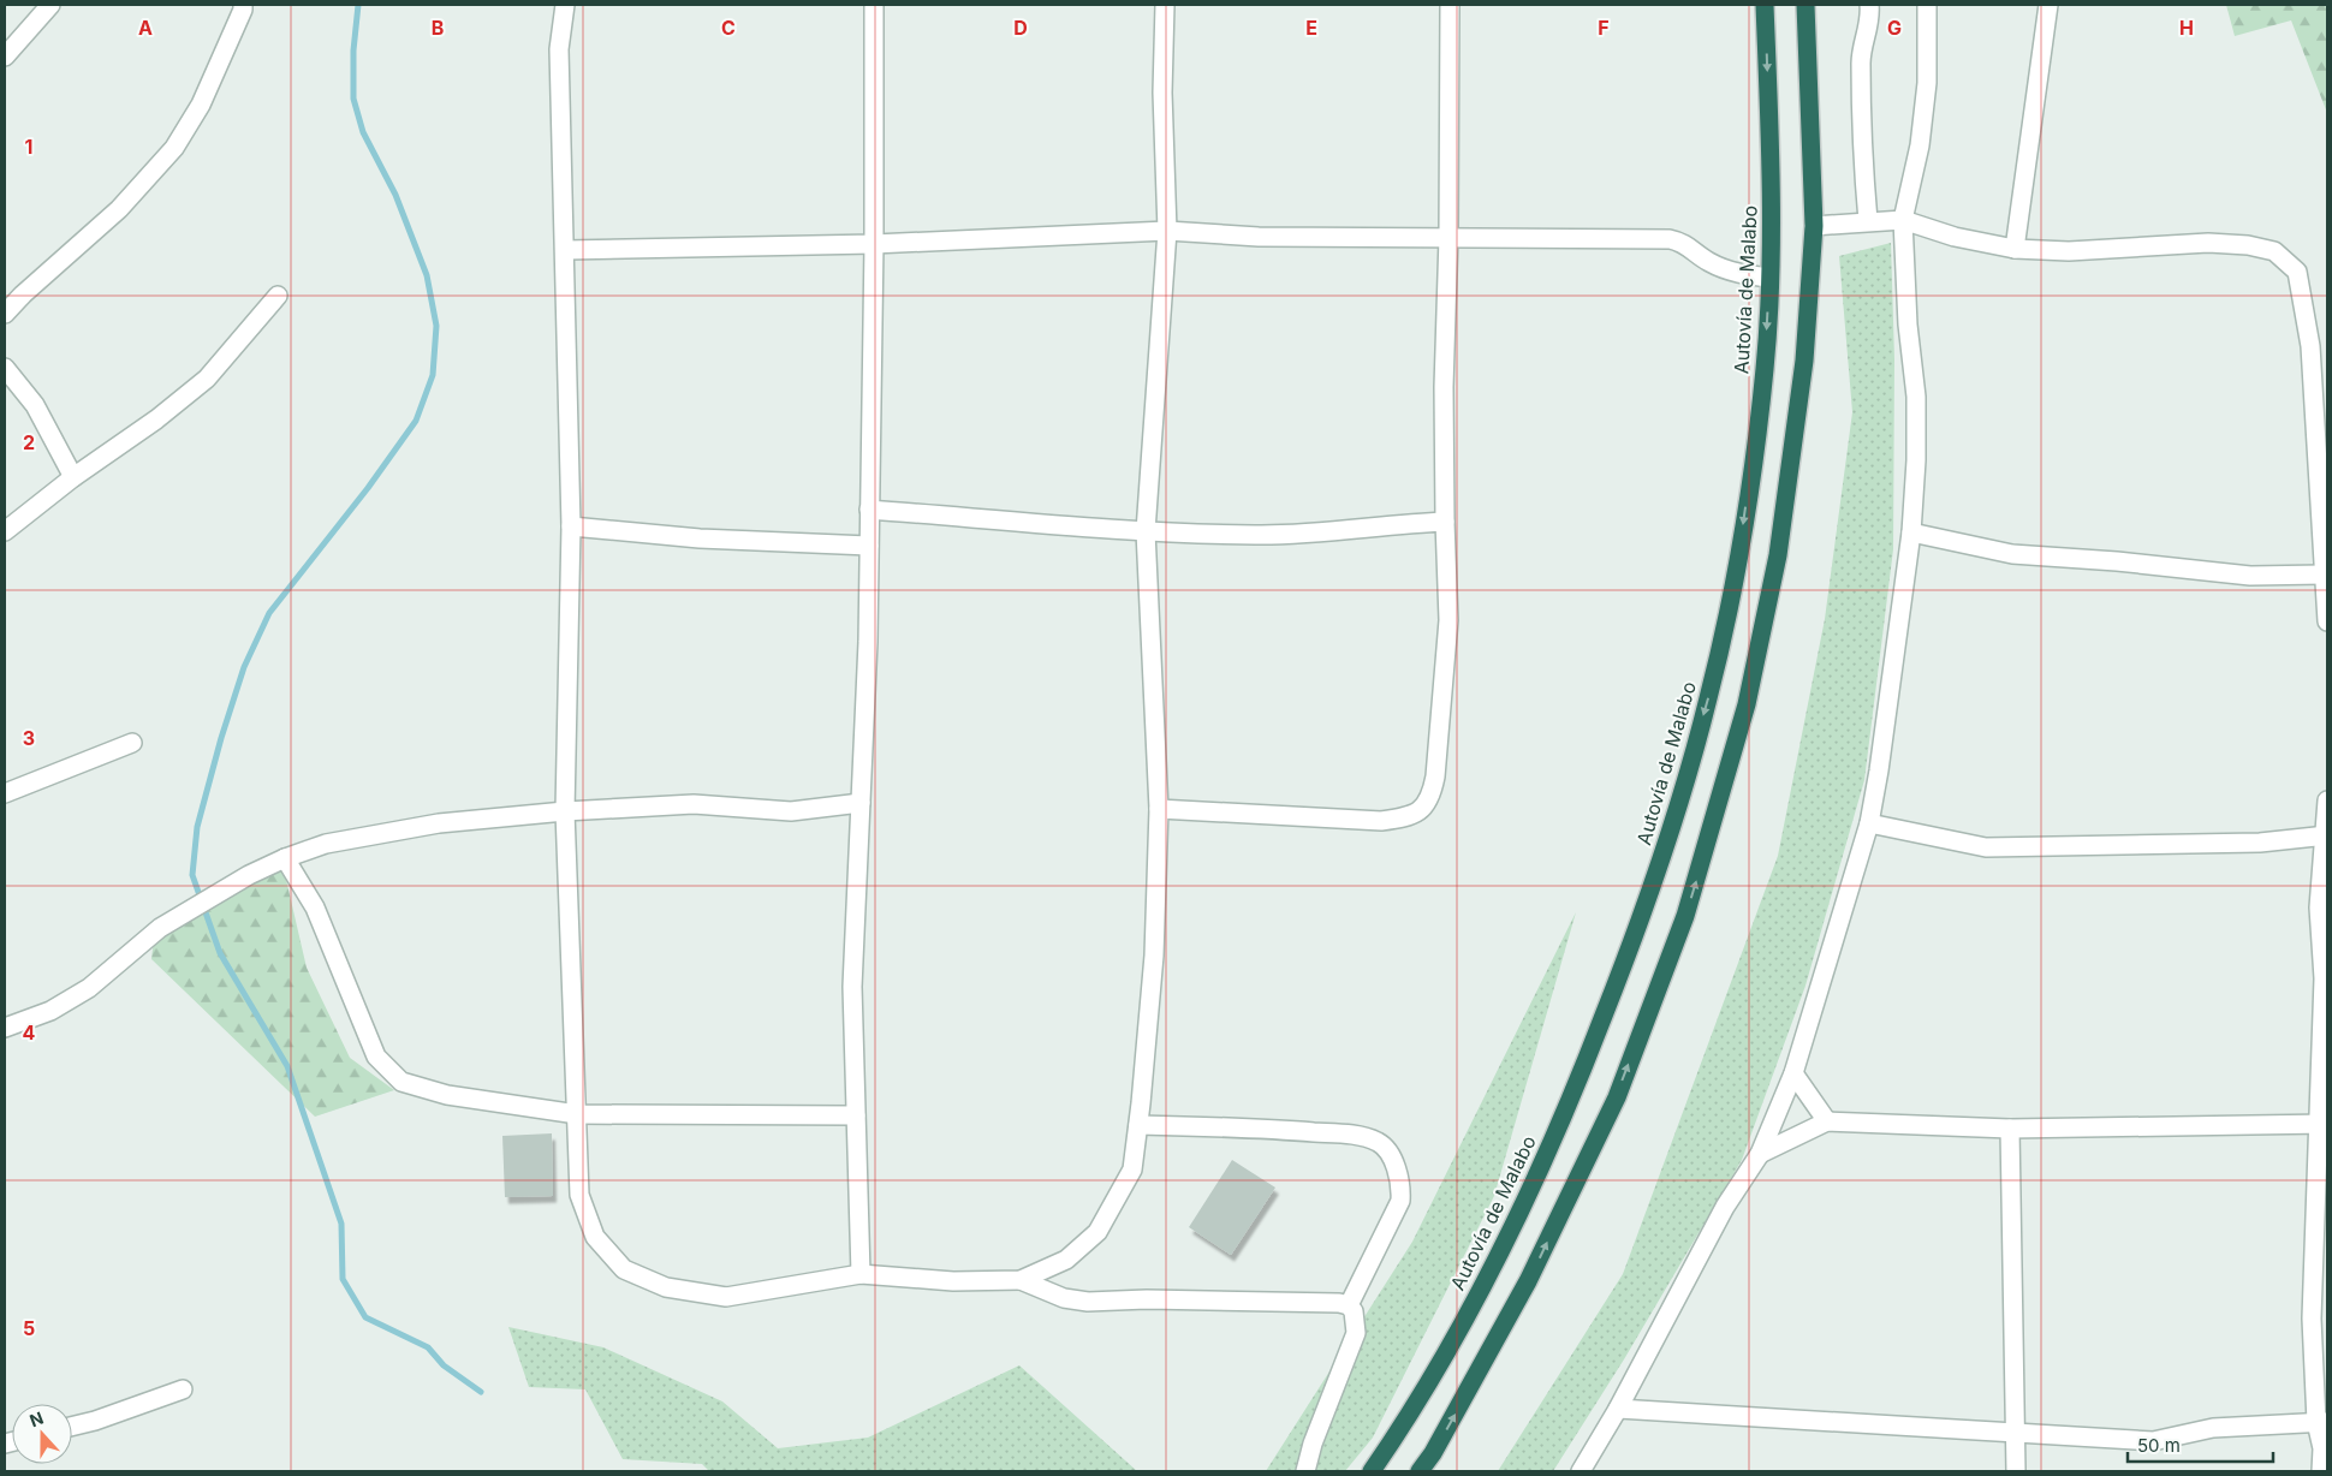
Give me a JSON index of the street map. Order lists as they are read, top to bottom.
{
  "streets": {
    "highway": ["Autovía de Malabo"]
  },
  "scale_bar": "50 m",
  "north": "top",
  "grid": {
    "columns": [
      "A",
      "B",
      "C",
      "D",
      "E",
      "F",
      "G",
      "H"
    ],
    "rows": [
      "1",
      "2",
      "3",
      "4",
      "5"
    ]
  }
}
